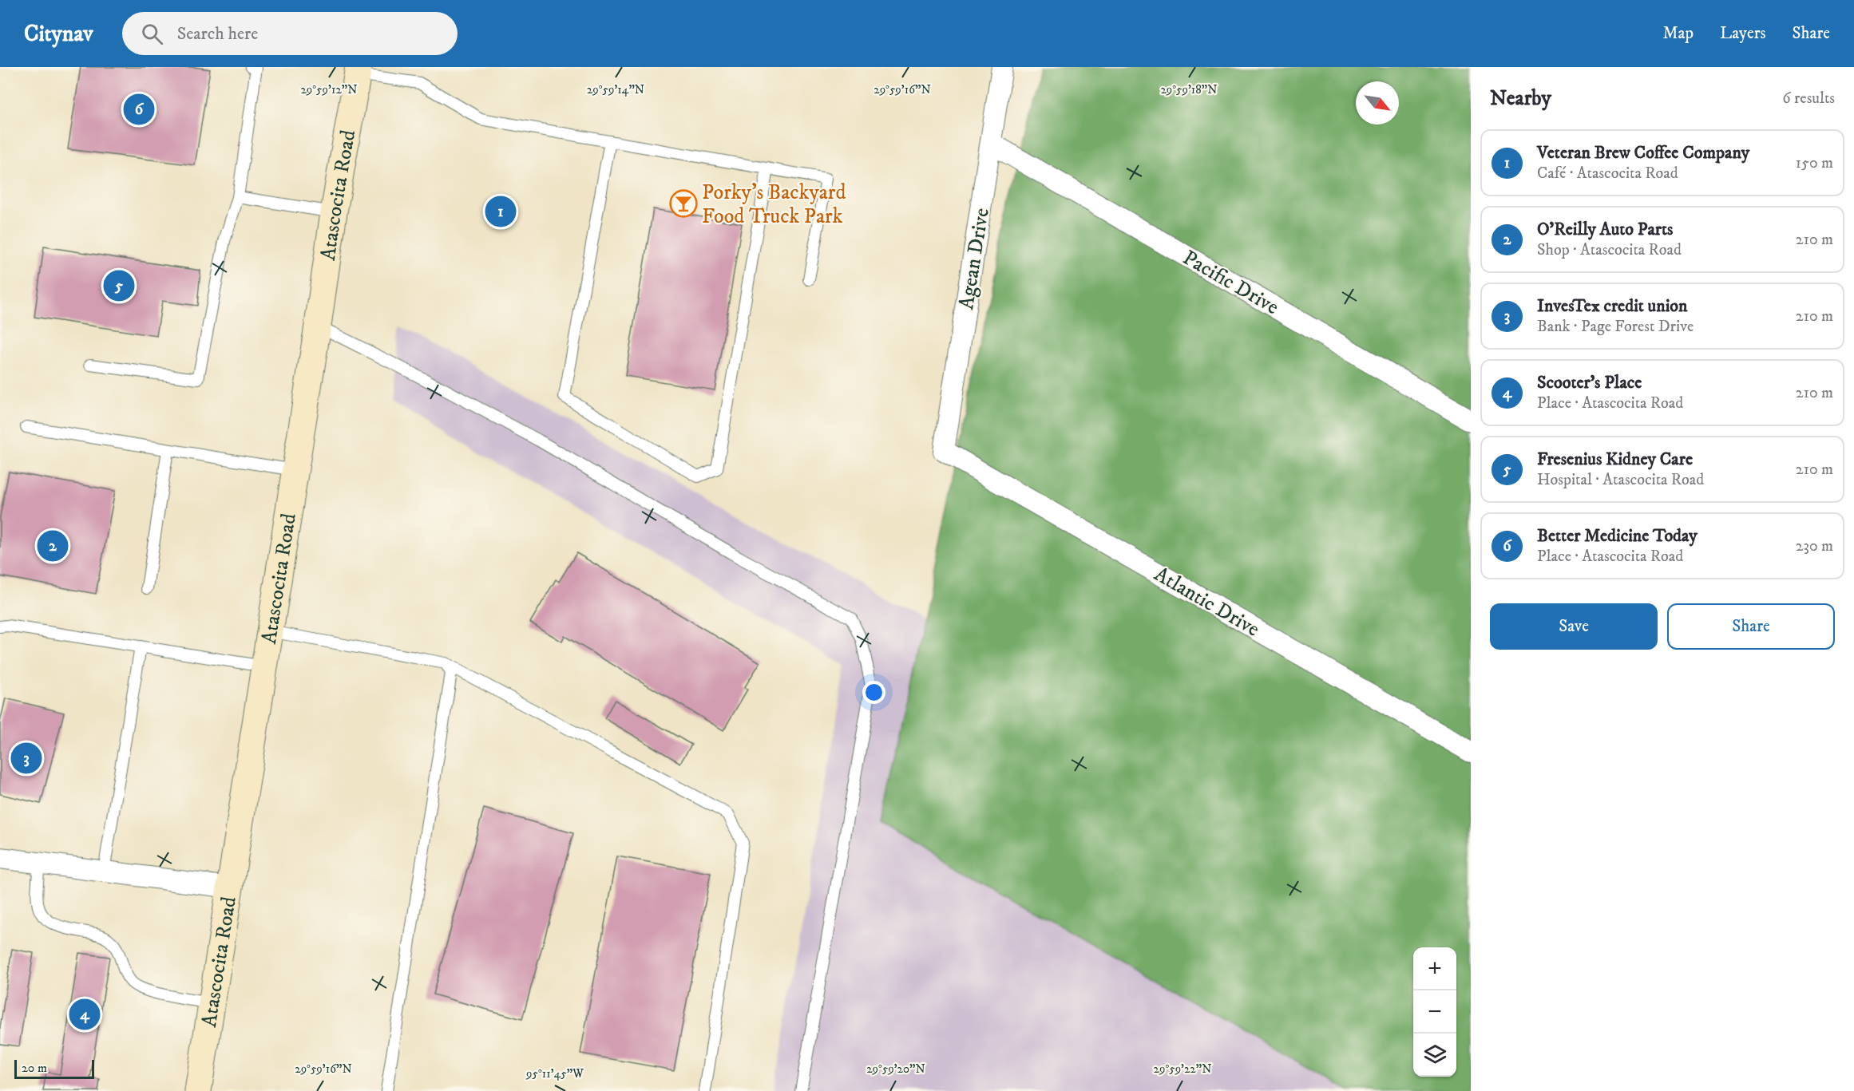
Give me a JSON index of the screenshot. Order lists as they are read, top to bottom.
{
  "streets": {
    "main road": ["Atascocita Road"],
    "street": ["Agean Drive", "Pacific Drive", "Atlantic Drive"]
  },
  "crossings": [
    ["Agean Drive", "Pacific Drive"],
    ["Agean Drive", "Atlantic Drive"]
  ],
  "places": {
    "bar": ["Porky's Backyard Food Truck Park"]
  },
  "scale_bar": "20 m",
  "north": "bottom right",
  "page": {
    "header": "Citynav",
    "search": "Search here",
    "nav": ["Map", "Layers", "Share"],
    "heading": ["Nearby", "6 results"],
    "pins": [
      "6",
      "1",
      "5",
      "2",
      "3",
      "4"
    ],
    "list": [
      {
        "mark": "1",
        "name": "Veteran Brew Coffee Company",
        "note": "Café · Atascocita Road",
        "value": "150 m"
      },
      {
        "mark": "2",
        "name": "O'Reilly Auto Parts",
        "note": "Shop · Atascocita Road",
        "value": "210 m"
      },
      {
        "mark": "3",
        "name": "InvesTex credit union",
        "note": "Bank · Page Forest Drive",
        "value": "210 m"
      },
      {
        "mark": "4",
        "name": "Scooter's Place",
        "note": "Place · Atascocita Road",
        "value": "210 m"
      },
      {
        "mark": "5",
        "name": "Fresenius Kidney Care",
        "note": "Hospital · Atascocita Road",
        "value": "210 m"
      },
      {
        "mark": "6",
        "name": "Better Medicine Today",
        "note": "Place · Atascocita Road",
        "value": "230 m"
      }
    ],
    "buttons": ["Save", "Share"],
    "map_buttons": ["+", "−"],
    "scale": "20 m"
  },
  "coordinates": [
    "29°59'12\"N",
    "29°59'14\"N",
    "29°59'16\"N",
    "29°59'18\"N",
    "29°59'20\"N",
    "29°59'22\"N",
    "95°11'45\"W"
  ]
}
